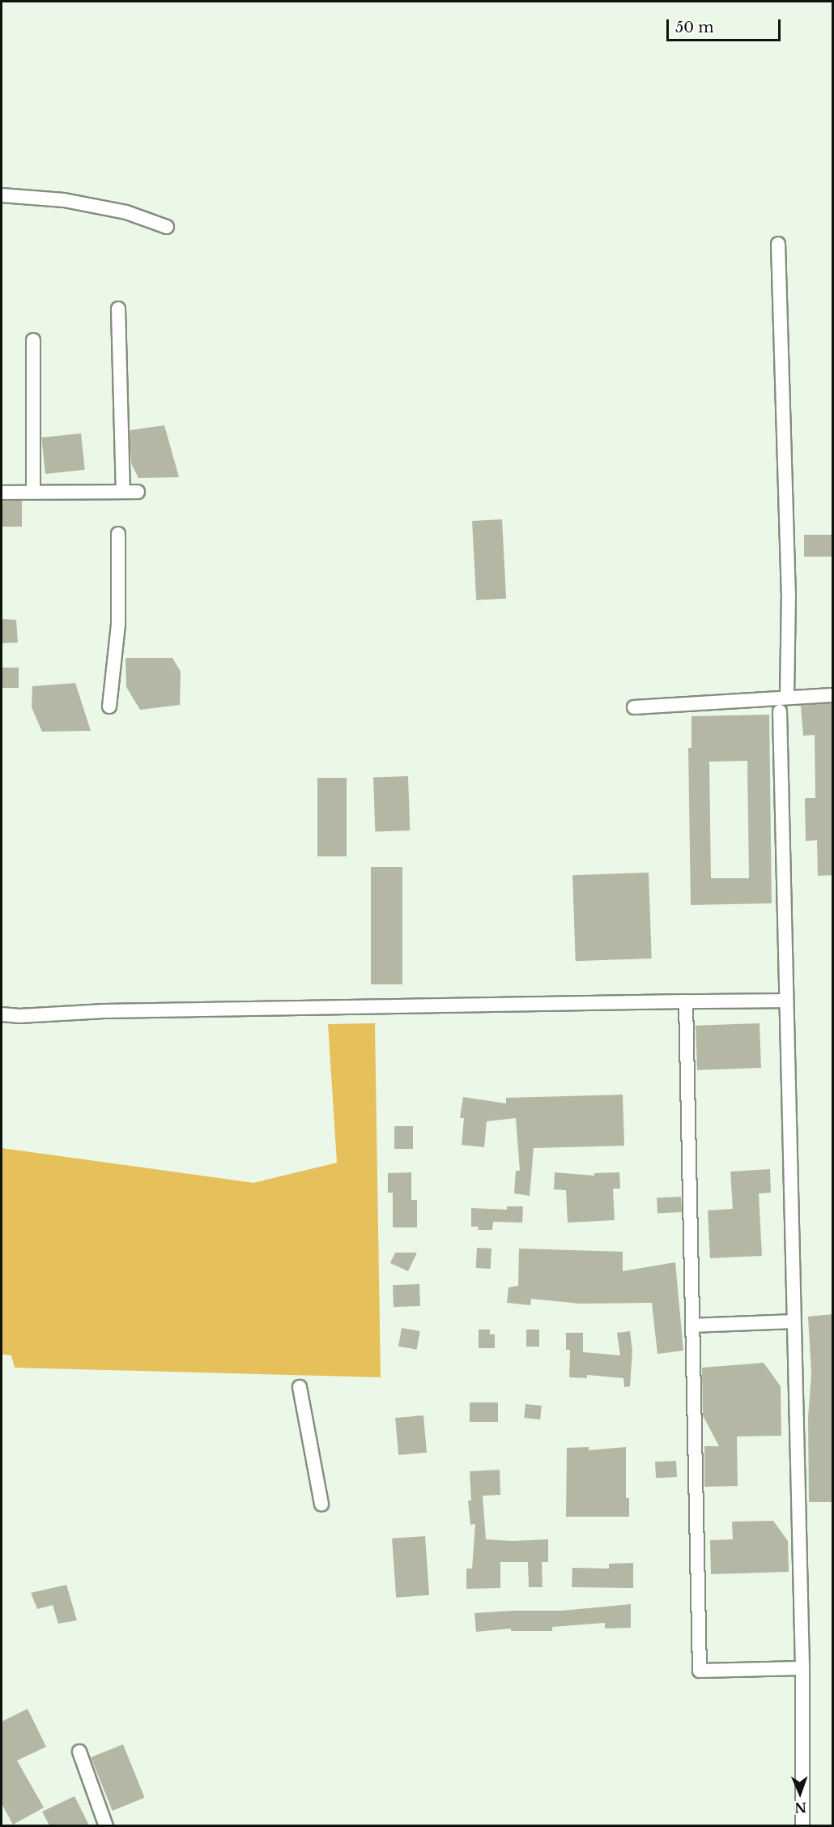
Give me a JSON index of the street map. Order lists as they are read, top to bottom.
{
  "scale_bar": "50 m",
  "north": "bottom"
}
